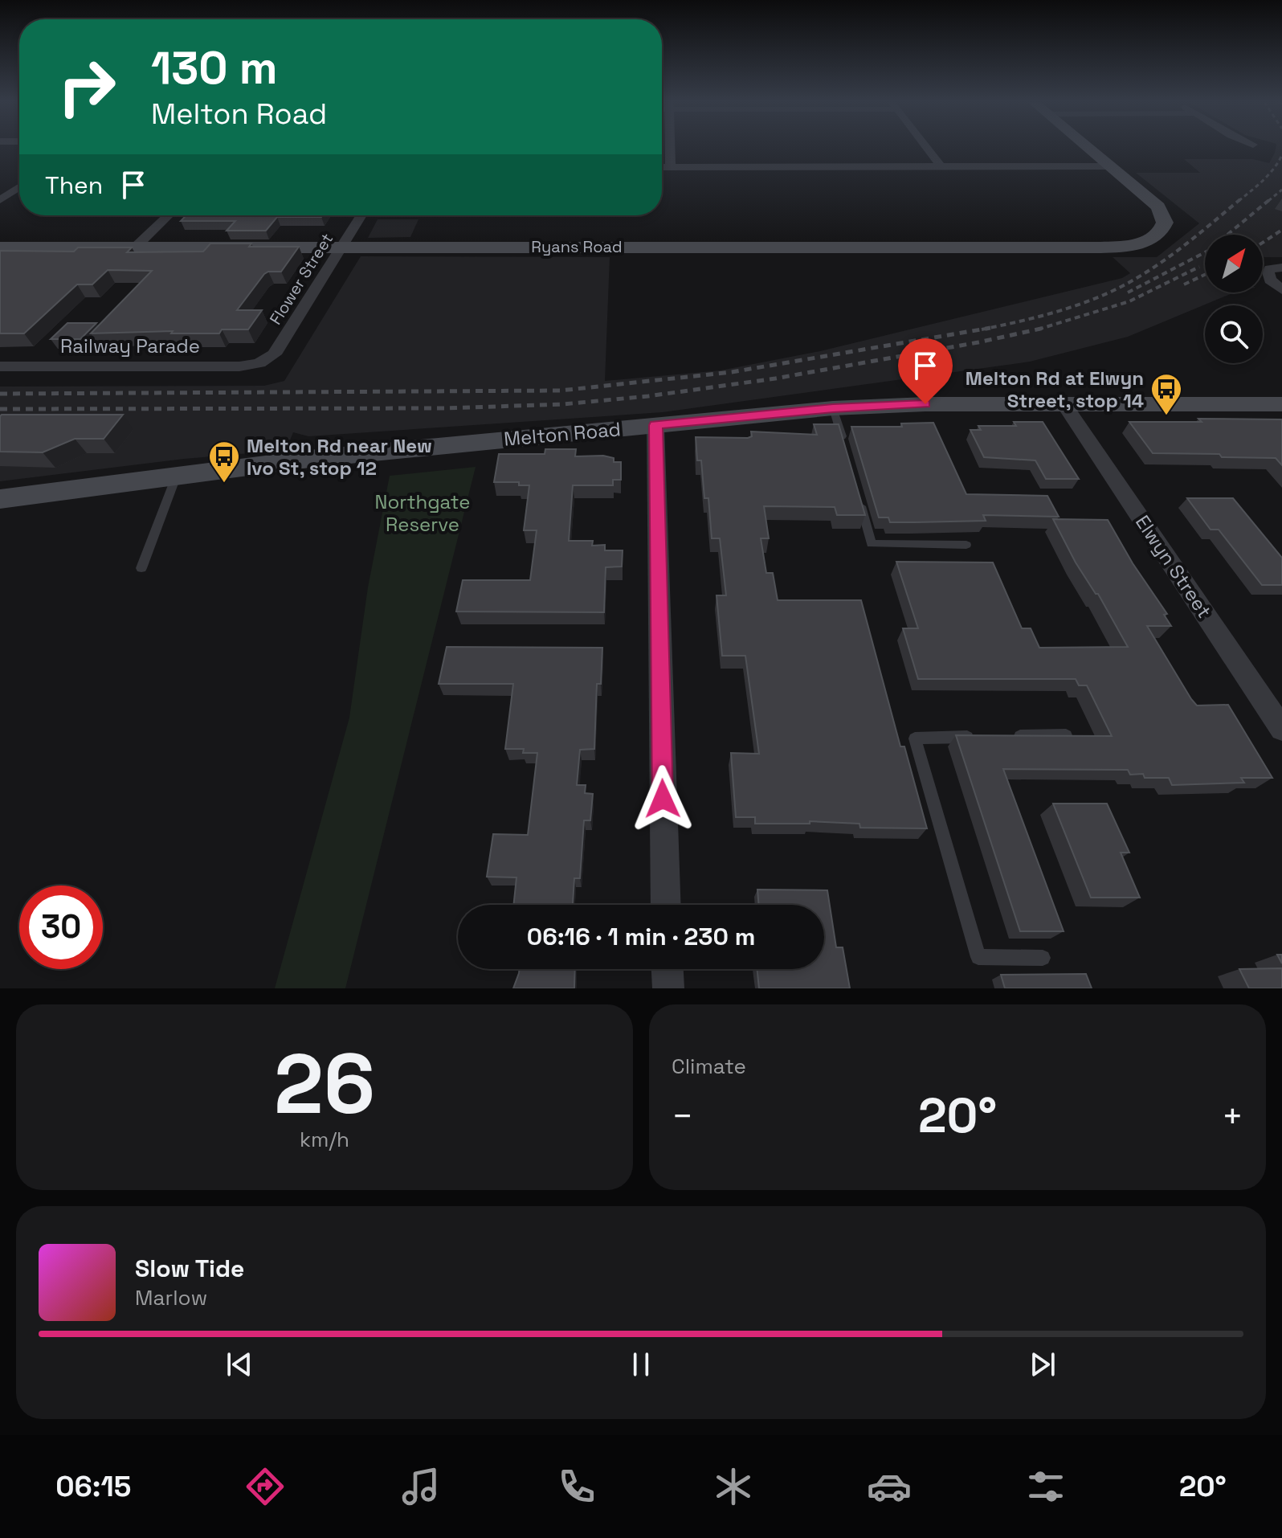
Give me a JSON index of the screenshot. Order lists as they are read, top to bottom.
{
  "streets": {
    "street": [
      "Ryans Road",
      "Flower Street",
      "Railway Parade",
      "Melton Road",
      "Elwyn Street"
    ]
  },
  "crossings": [
    ["Ryans Road", "Flower Street"],
    ["Flower Street", "Railway Parade"],
    ["Melton Road", "Elwyn Street"]
  ],
  "parks": ["Northgate Reserve"],
  "places": {
    "bus stop": ["Melton Rd at Elwyn Street, stop 14", "Melton Rd near New Ivo St, stop 12"]
  },
  "north": "top right",
  "page": {
    "turn": ["130 m", "Melton Road"],
    "then": "Then",
    "limit": "30",
    "trip": "06:16 · 1 min · 230 m",
    "tile": [
      ["26", "km/h"],
      "Climate"
    ],
    "heat": ["−", "20°", "+"],
    "song": ["Slow Tide", "Marlow"],
    "tabs": ["06:15", "20°"]
  }
}
